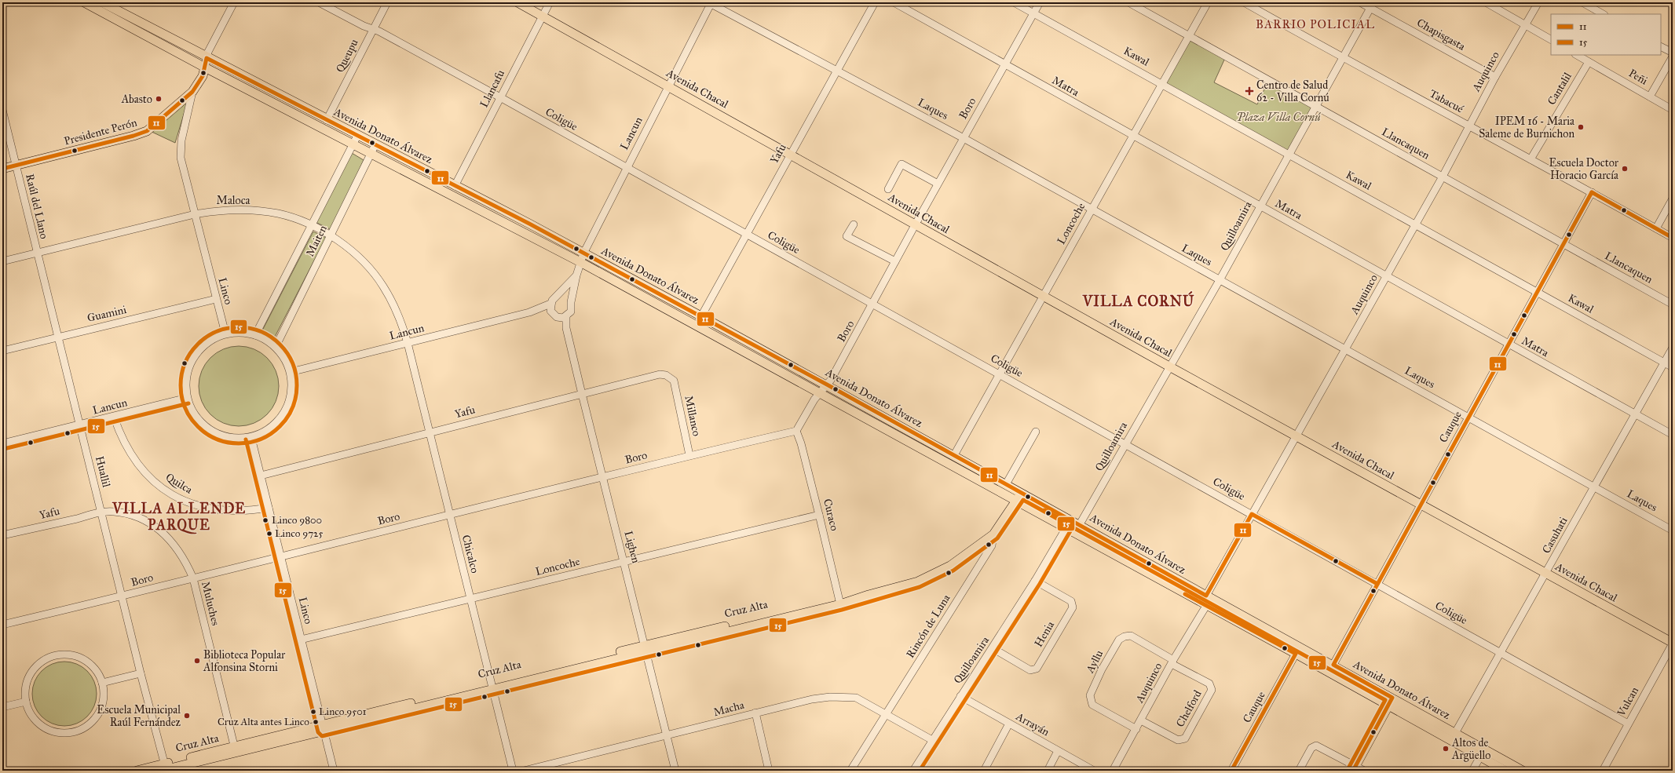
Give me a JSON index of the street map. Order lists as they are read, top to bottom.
{
  "streets": {
    "main road": [
      "Avenida Chacal",
      "Presidente Perón",
      "Avenida Donato Álvarez",
      "Cruz Alta",
      "Rincón de Luna"
    ],
    "street": [
      "Chapisgasta",
      "Queupu",
      "Kawal",
      "Auquinco",
      "Peñi",
      "Matra",
      "Llancafu",
      "Cantalil",
      "Tabacué",
      "Boro",
      "Laques",
      "Coligüe",
      "Lancun",
      "Llancaquen",
      "Yafu",
      "Maloca",
      "Raúl del Llano",
      "Loncoche",
      "Quilloamira",
      "Maiten",
      "Linco",
      "Guamini",
      "Millanco",
      "Cauque",
      "Huallil",
      "Quilca",
      "Curaco",
      "Casuhati",
      "Lighen",
      "Chicalco",
      "Muluches",
      "Henia",
      "Ayllu",
      "Vulcan",
      "Macha",
      "Chelford",
      "Arrayán"
    ]
  },
  "crossings": [
    ["Chapisgasta", "Auquinco"],
    ["Chapisgasta", "Quilloamira"],
    ["Queupu", "Coligüe"],
    ["Queupu", "Avenida Donato Álvarez"],
    ["Kawal", "Auquinco"],
    ["Kawal", "Boro"],
    ["Kawal", "Loncoche"],
    ["Kawal", "Quilloamira"],
    ["Kawal", "Cauque"],
    ["Kawal", "Casuhati"],
    ["Auquinco", "Matra"],
    ["Auquinco", "Avenida Chacal"],
    ["Auquinco", "Tabacué"],
    ["Auquinco", "Laques"],
    ["Auquinco", "Coligüe"],
    ["Auquinco", "Avenida Donato Álvarez"],
    ["Auquinco", "Llancaquen"],
    ["Auquinco", "Ayllu"],
    ["Auquinco", "Chelford"],
    ["Peñi", "Cantalil"],
    ["Matra", "Boro"],
    ["Matra", "Loncoche"],
    ["Matra", "Quilloamira"],
    ["Matra", "Cauque"],
    ["Matra", "Casuhati"],
    ["Llancafu", "Avenida Chacal"],
    ["Llancafu", "Coligüe"],
    ["Llancafu", "Avenida Donato Álvarez"],
    ["Avenida Chacal", "Boro"],
    ["Avenida Chacal", "Lancun"],
    ["Avenida Chacal", "Yafu"],
    ["Avenida Chacal", "Loncoche"],
    ["Avenida Chacal", "Quilloamira"],
    ["Avenida Chacal", "Cauque"],
    ["Avenida Chacal", "Casuhati"],
    ["Avenida Chacal", "Vulcan"],
    ["Cantalil", "Tabacué"],
    ["Tabacué", "Quilloamira"],
    ["Tabacué", "Cauque"],
    ["Boro", "Laques"],
    ["Boro", "Coligüe"],
    ["Boro", "Avenida Donato Álvarez"],
    ["Boro", "Linco"],
    ["Boro", "Millanco"],
    ["Boro", "Huallil"],
    ["Boro", "Curaco"],
    ["Boro", "Lighen"],
    ["Boro", "Chicalco"],
    ["Boro", "Muluches"],
    ["Laques", "Lancun"],
    ["Laques", "Yafu"],
    ["Laques", "Loncoche"],
    ["Laques", "Quilloamira"],
    ["Laques", "Cauque"],
    ["Laques", "Casuhati"],
    ["Coligüe", "Lancun"],
    ["Coligüe", "Yafu"],
    ["Coligüe", "Loncoche"],
    ["Coligüe", "Quilloamira"],
    ["Coligüe", "Cauque"],
    ["Coligüe", "Casuhati"],
    ["Coligüe", "Vulcan"],
    ["Presidente Perón", "Avenida Donato Álvarez"],
    ["Presidente Perón", "Raúl del Llano"],
    ["Presidente Perón", "Linco"],
    ["Lancun", "Avenida Donato Álvarez"],
    ["Lancun", "Maloca"],
    ["Lancun", "Maiten"],
    ["Lancun", "Linco"],
    ["Lancun", "Huallil"],
    ["Lancun", "Quilca"],
    ["Lancun", "Lighen"],
    ["Lancun", "Chicalco"],
    ["Avenida Donato Álvarez", "Yafu"],
    ["Avenida Donato Álvarez", "Loncoche"],
    ["Avenida Donato Álvarez", "Quilloamira"],
    ["Avenida Donato Álvarez", "Maiten"],
    ["Avenida Donato Álvarez", "Cauque"],
    ["Avenida Donato Álvarez", "Casuhati"],
    ["Avenida Donato Álvarez", "Rincón de Luna"],
    ["Llancaquen", "Loncoche"],
    ["Llancaquen", "Quilloamira"],
    ["Llancaquen", "Cauque"],
    ["Yafu", "Linco"],
    ["Yafu", "Millanco"],
    ["Yafu", "Huallil"],
    ["Yafu", "Lighen"],
    ["Yafu", "Chicalco"],
    ["Yafu", "Muluches"],
    ["Maloca", "Raúl del Llano"],
    ["Maloca", "Maiten"],
    ["Maloca", "Linco"],
    ["Maloca", "Huallil"],
    ["Maloca", "Chicalco"],
    ["Raúl del Llano", "Huallil"],
    ["Loncoche", "Linco"],
    ["Loncoche", "Curaco"],
    ["Loncoche", "Lighen"],
    ["Loncoche", "Chicalco"],
    ["Quilloamira", "Henia"],
    ["Quilloamira", "Macha"],
    ["Quilloamira", "Arrayán"],
    ["Maiten", "Linco"],
    ["Linco", "Guamini"],
    ["Linco", "Quilca"],
    ["Linco", "Cruz Alta"],
    ["Guamini", "Huallil"],
    ["Huallil", "Muluches"],
    ["Huallil", "Cruz Alta"],
    ["Curaco", "Cruz Alta"],
    ["Lighen", "Cruz Alta"],
    ["Lighen", "Macha"],
    ["Chicalco", "Cruz Alta"],
    ["Muluches", "Cruz Alta"],
    ["Cruz Alta", "Rincón de Luna"],
    ["Rincón de Luna", "Macha"],
    ["Ayllu", "Chelford"]
  ],
  "districts": ["BARRIO POLICIAL", "VILLA CORNÚ", "VILLA ALLENDE PARQUE"],
  "parks": ["Plaza Villa Cornú"],
  "places": {
    "health": ["Centro de Salud 62 - Villa Cornú"],
    "other": [
      "Abasto",
      "IPEM 16 - Maria Saleme de Burnichon",
      "Escuela Doctor Horacio García",
      "Linco 9800",
      "Linco 9725",
      "Biblioteca Popular Alfonsina Storni",
      "Linco 9501",
      "Escuela Municipal Raúl Fernández",
      "Cruz Alta antes Linco",
      "Altos de Argüello"
    ]
  },
  "lines": ["transit line 11", "transit line 15"],
  "legend": ["11", "15"]
}
